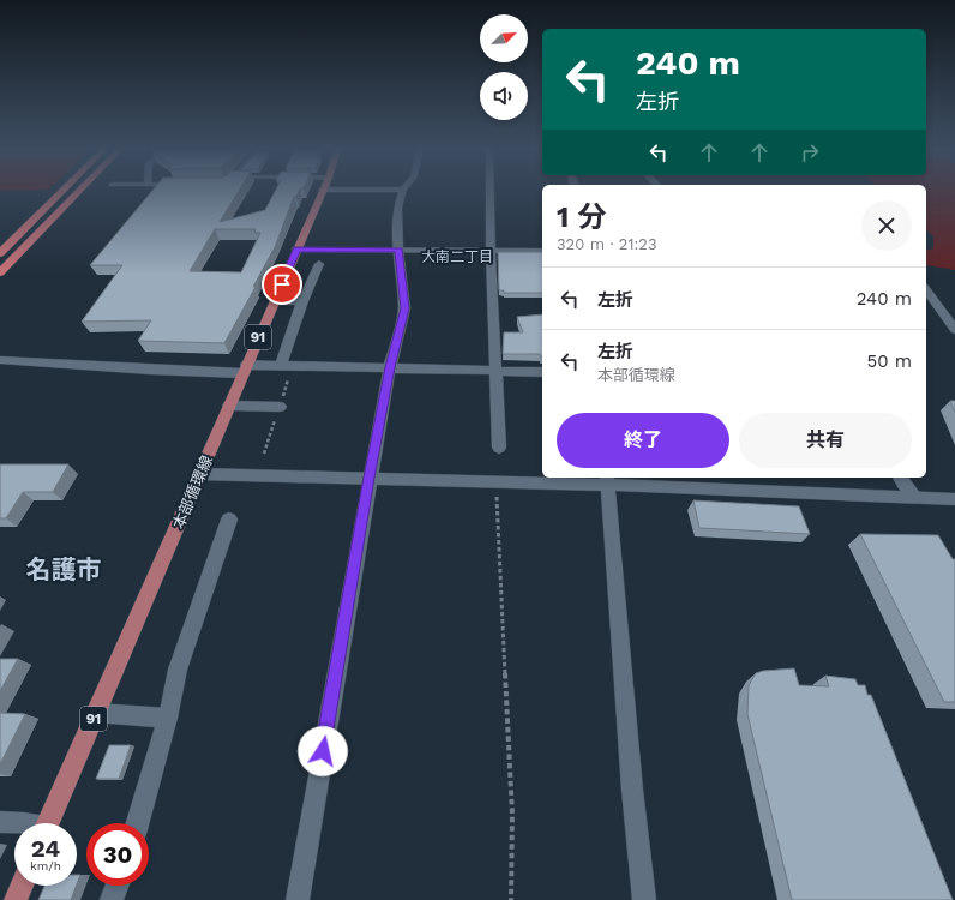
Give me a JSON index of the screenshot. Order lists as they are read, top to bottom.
{
  "streets": {
    "main road": ["91", "本部循環線"]
  },
  "districts": ["大南二丁目", "名護市"],
  "north": "top right",
  "page": {
    "turn": ["240 m", "左折"],
    "heading": ["1 分", "320 m · 21:23"],
    "list": [
      {
        "name": "左折",
        "value": "240 m"
      },
      {
        "name": "左折",
        "note": "本部循環線",
        "value": "50 m"
      }
    ],
    "buttons": ["終了", "共有"],
    "speed": "24 km/h",
    "limit": "30"
  }
}
